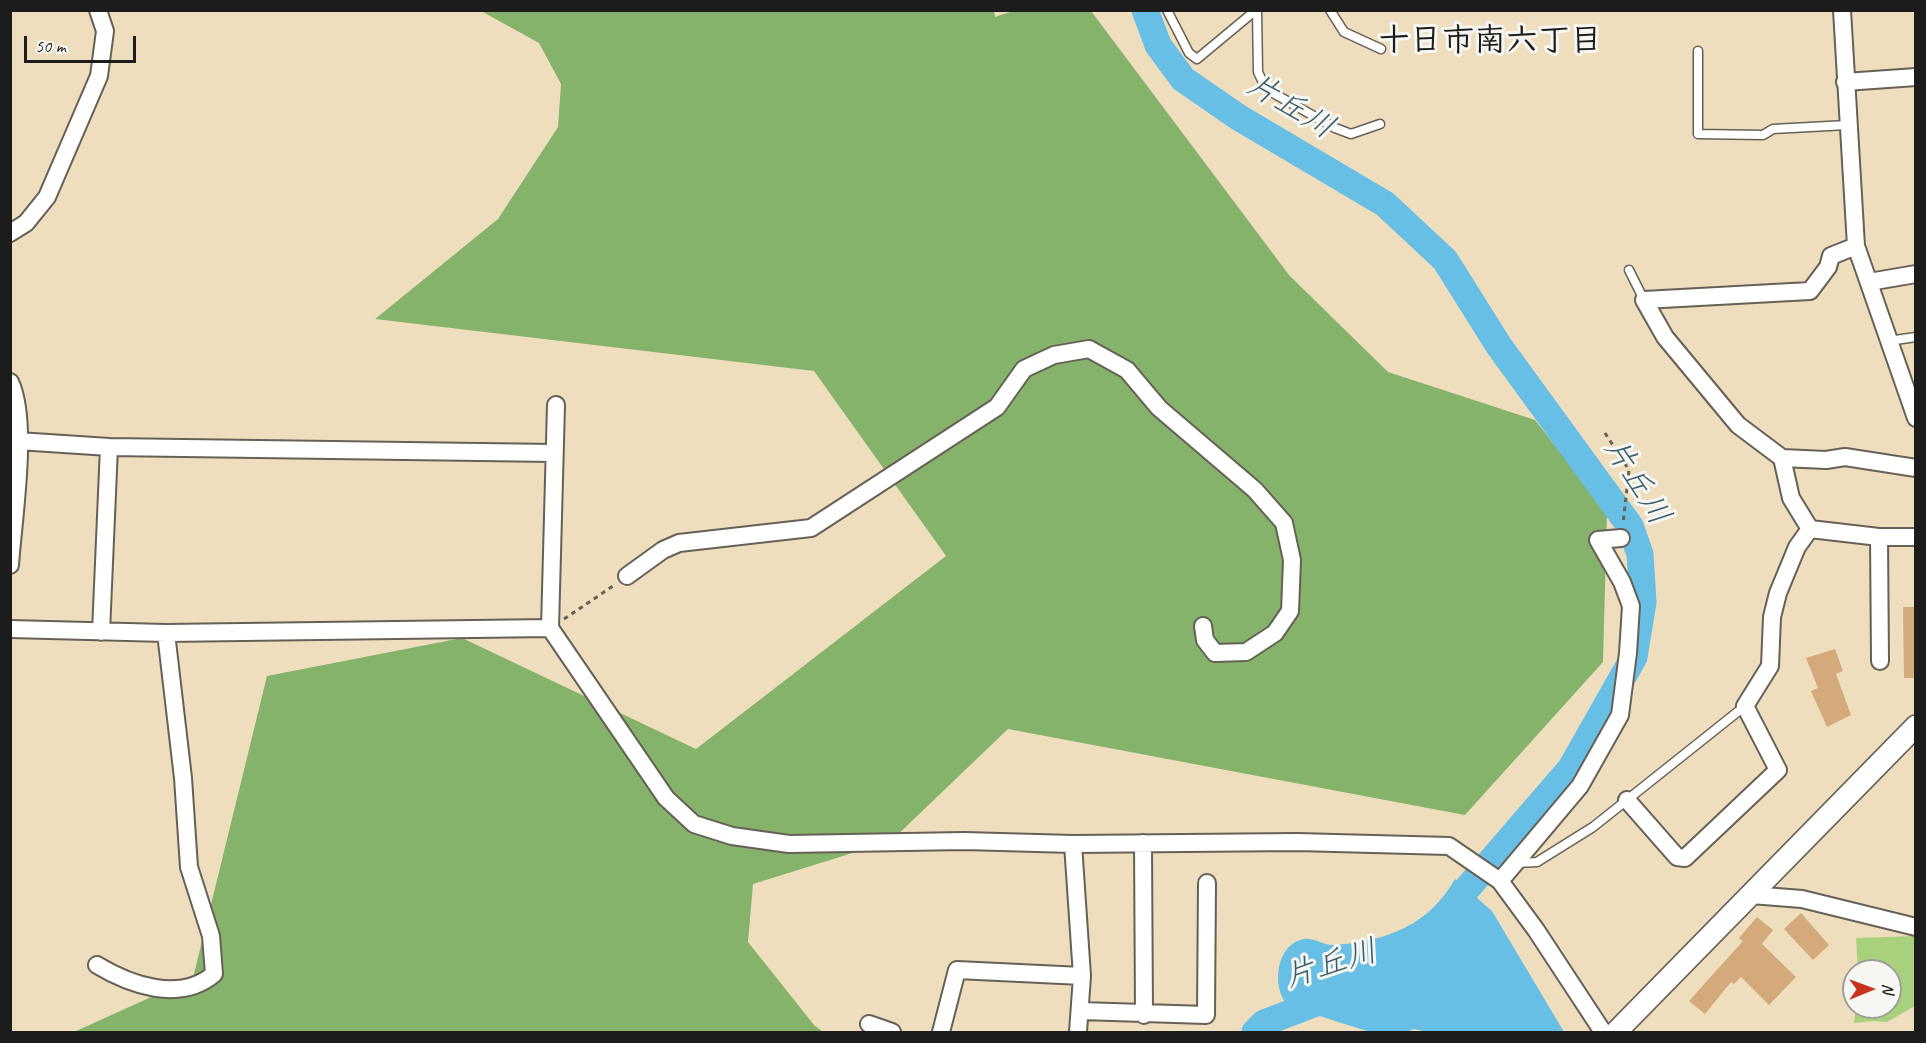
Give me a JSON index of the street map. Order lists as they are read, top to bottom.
{
  "districts": ["十日市南六丁目"],
  "water": ["片丘川"],
  "scale_bar": "50 m",
  "north": "right"
}
